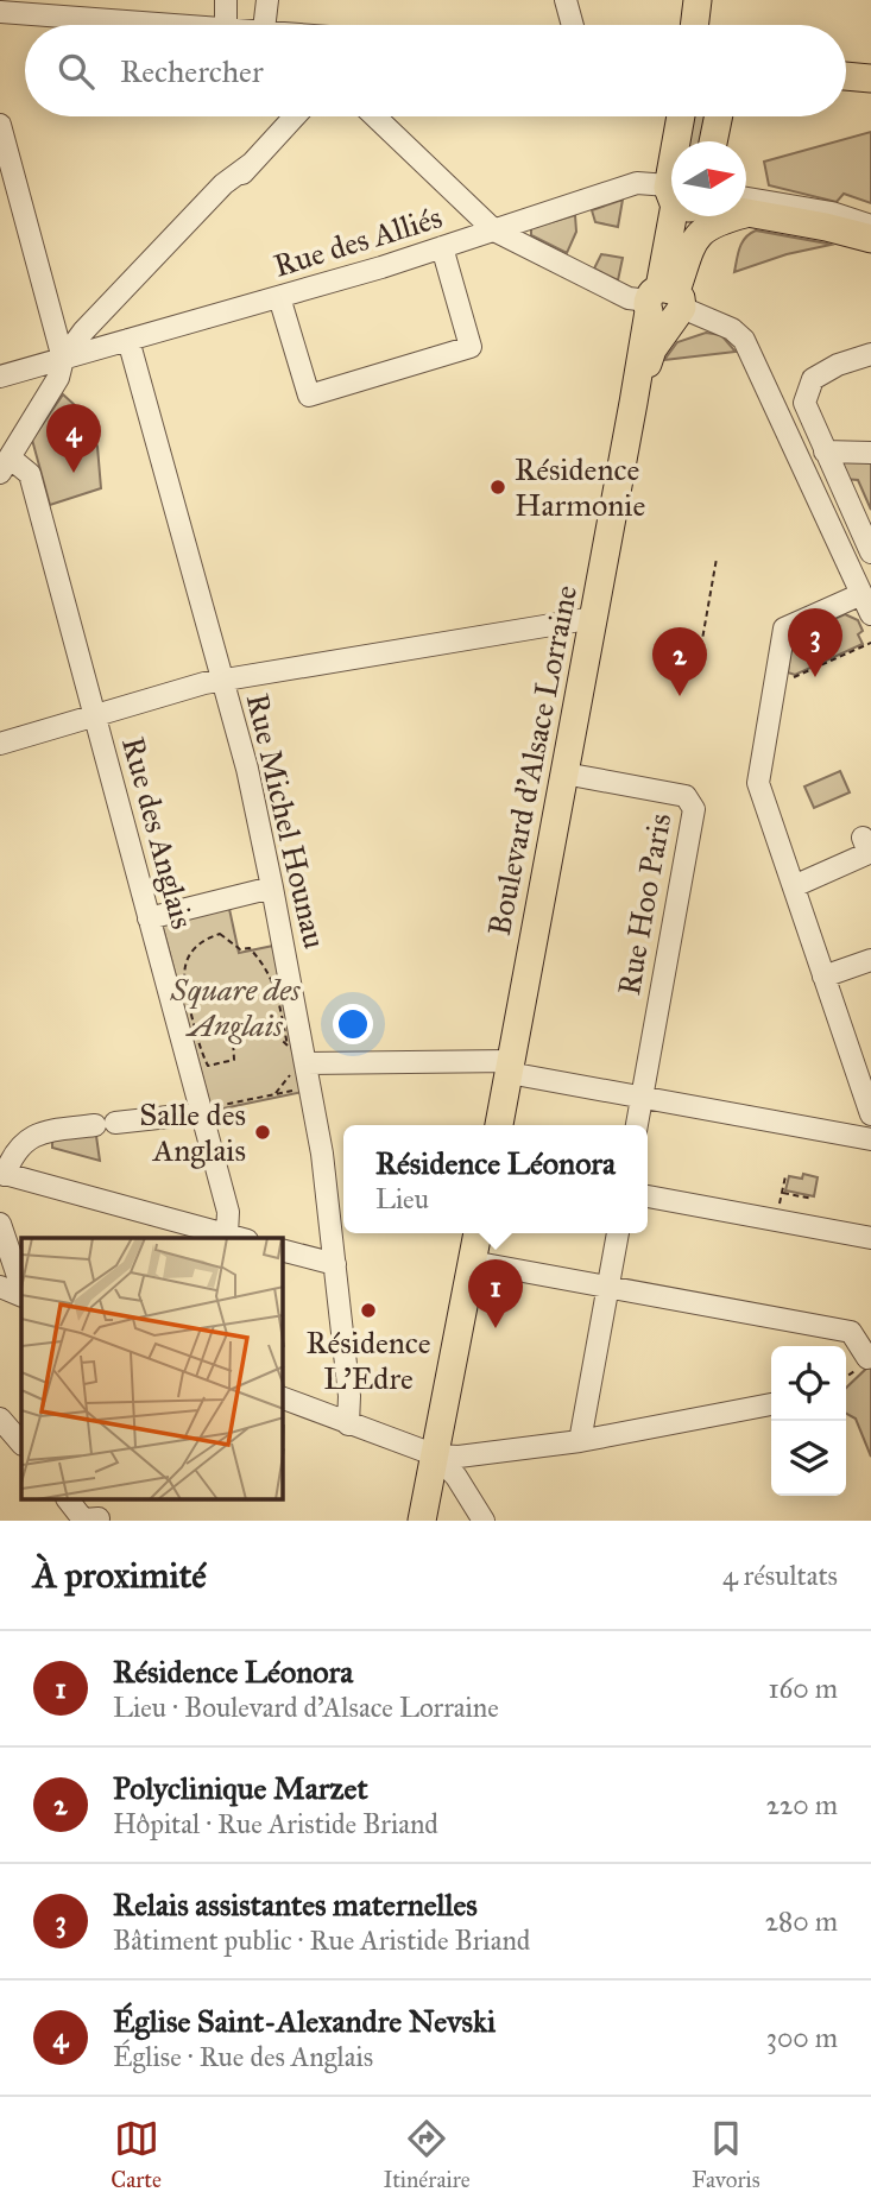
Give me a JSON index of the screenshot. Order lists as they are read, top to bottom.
{
  "streets": {
    "main road": ["Boulevard d'Alsace Lorraine"],
    "street": [
      "Rue des Alliés",
      "Rue Michel Hounau",
      "Rue des Anglais",
      "Rue Hoo Paris"
    ]
  },
  "crossings": [
    ["Rue des Alliés", "Rue Michel Hounau"],
    ["Boulevard d'Alsace Lorraine", "Rue Hoo Paris"]
  ],
  "parks": ["Square des Anglais"],
  "places": ["Résidence Harmonie", "Salle des Anglais", "Résidence L'Edre"],
  "north": "right",
  "page": {
    "search": "Rechercher",
    "pins": [
      "4",
      "3",
      "2",
      "1"
    ],
    "popup": ["Résidence Léonora", "Lieu"],
    "heading": ["À proximité", "4 résultats"],
    "list": [
      {
        "mark": "1",
        "name": "Résidence Léonora",
        "note": "Lieu · Boulevard d'Alsace Lorraine",
        "value": "160 m"
      },
      {
        "mark": "2",
        "name": "Polyclinique Marzet",
        "note": "Hôpital · Rue Aristide Briand",
        "value": "220 m"
      },
      {
        "mark": "3",
        "name": "Relais assistantes maternelles",
        "note": "Bâtiment public · Rue Aristide Briand",
        "value": "280 m"
      },
      {
        "mark": "4",
        "name": "Église Saint-Alexandre Nevski",
        "note": "Église · Rue des Anglais",
        "value": "300 m"
      }
    ],
    "nav": ["Carte", "Itinéraire", "Favoris"]
  }
}
